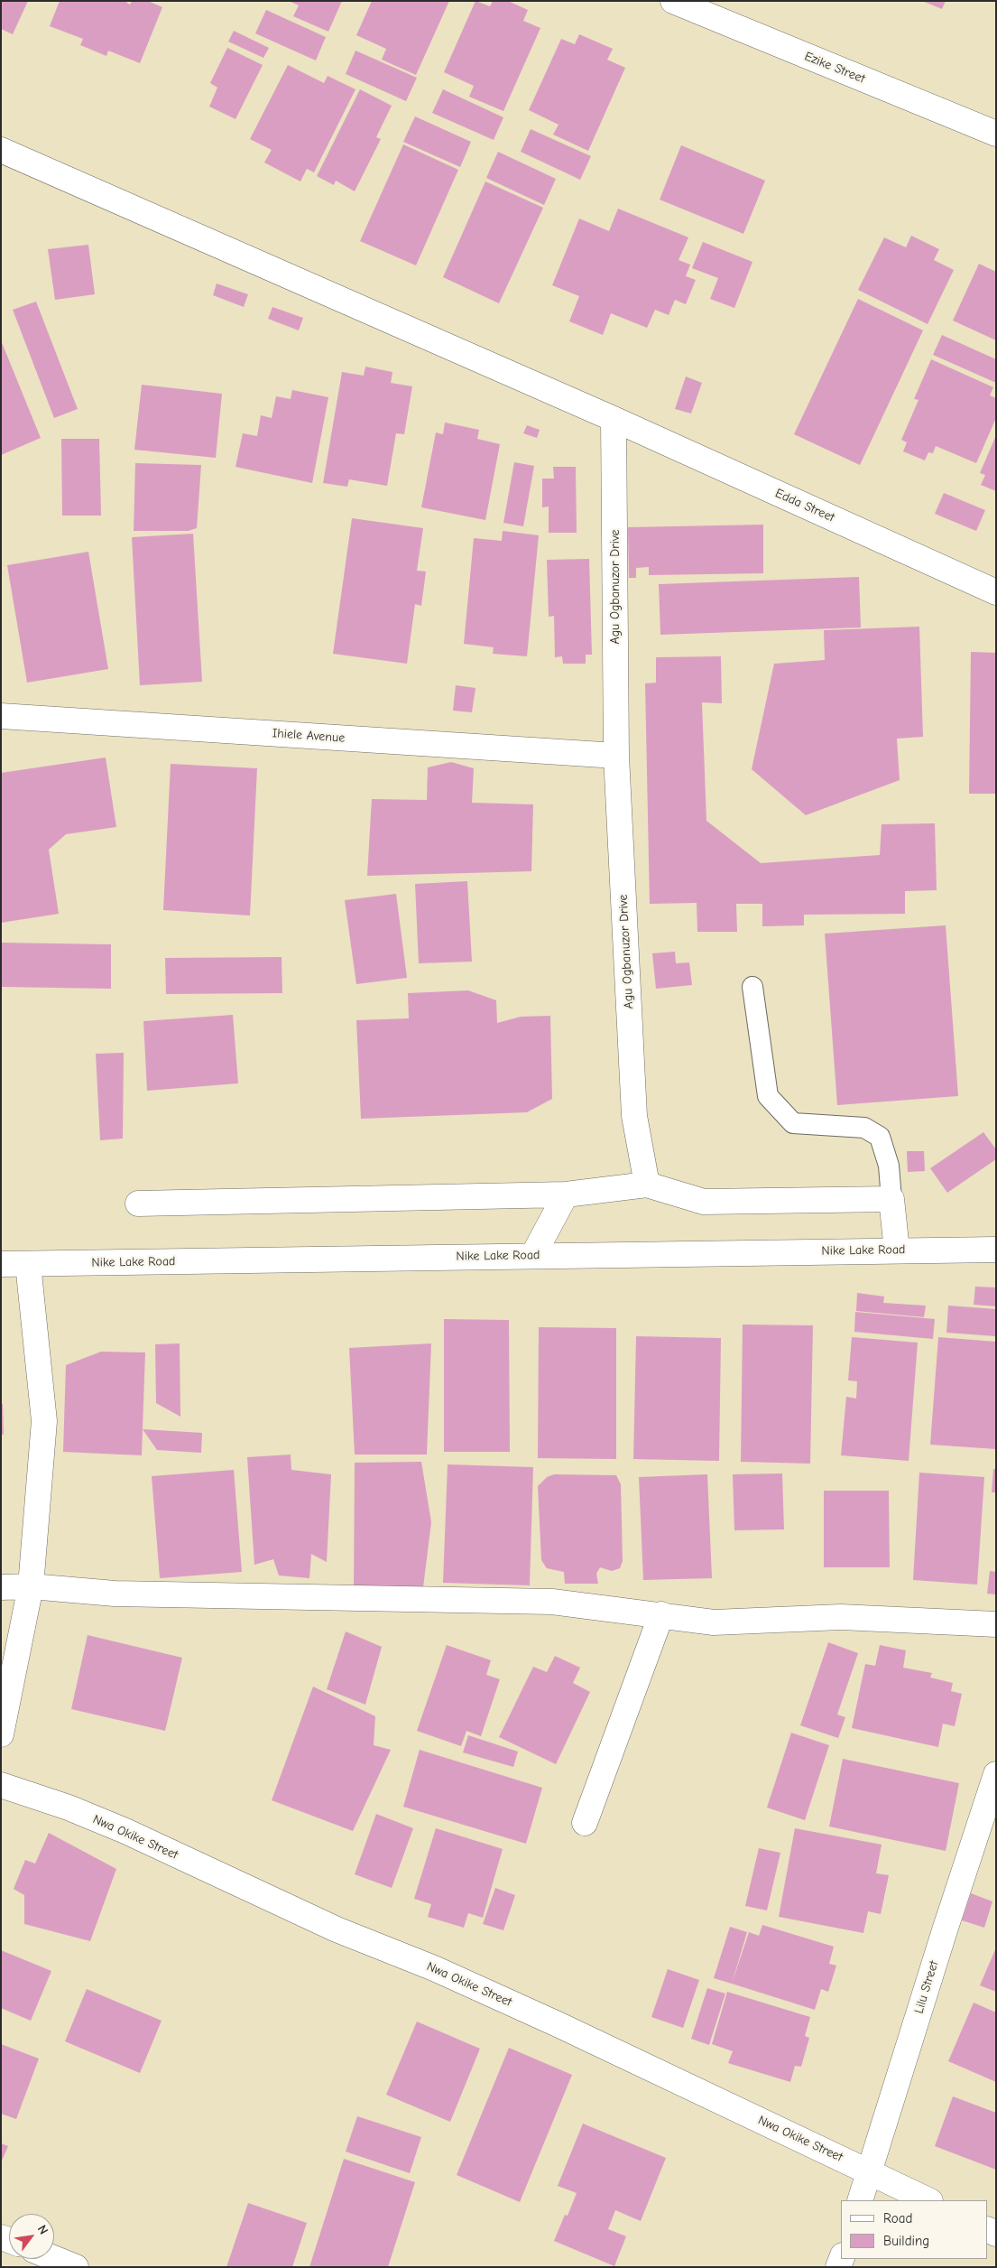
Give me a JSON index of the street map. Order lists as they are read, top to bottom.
{
  "streets": {
    "street": [
      "Ezike Street",
      "Edda Street",
      "Agu Ogbanuzor Drive",
      "Ihiele Avenue",
      "Nike Lake Road",
      "Nwa Okike Street",
      "Lilu Street"
    ]
  },
  "crossings": [
    ["Edda Street", "Agu Ogbanuzor Drive"],
    ["Agu Ogbanuzor Drive", "Ihiele Avenue"],
    ["Nwa Okike Street", "Lilu Street"]
  ],
  "legend": ["Road", "Building"],
  "north": "top right"
}
